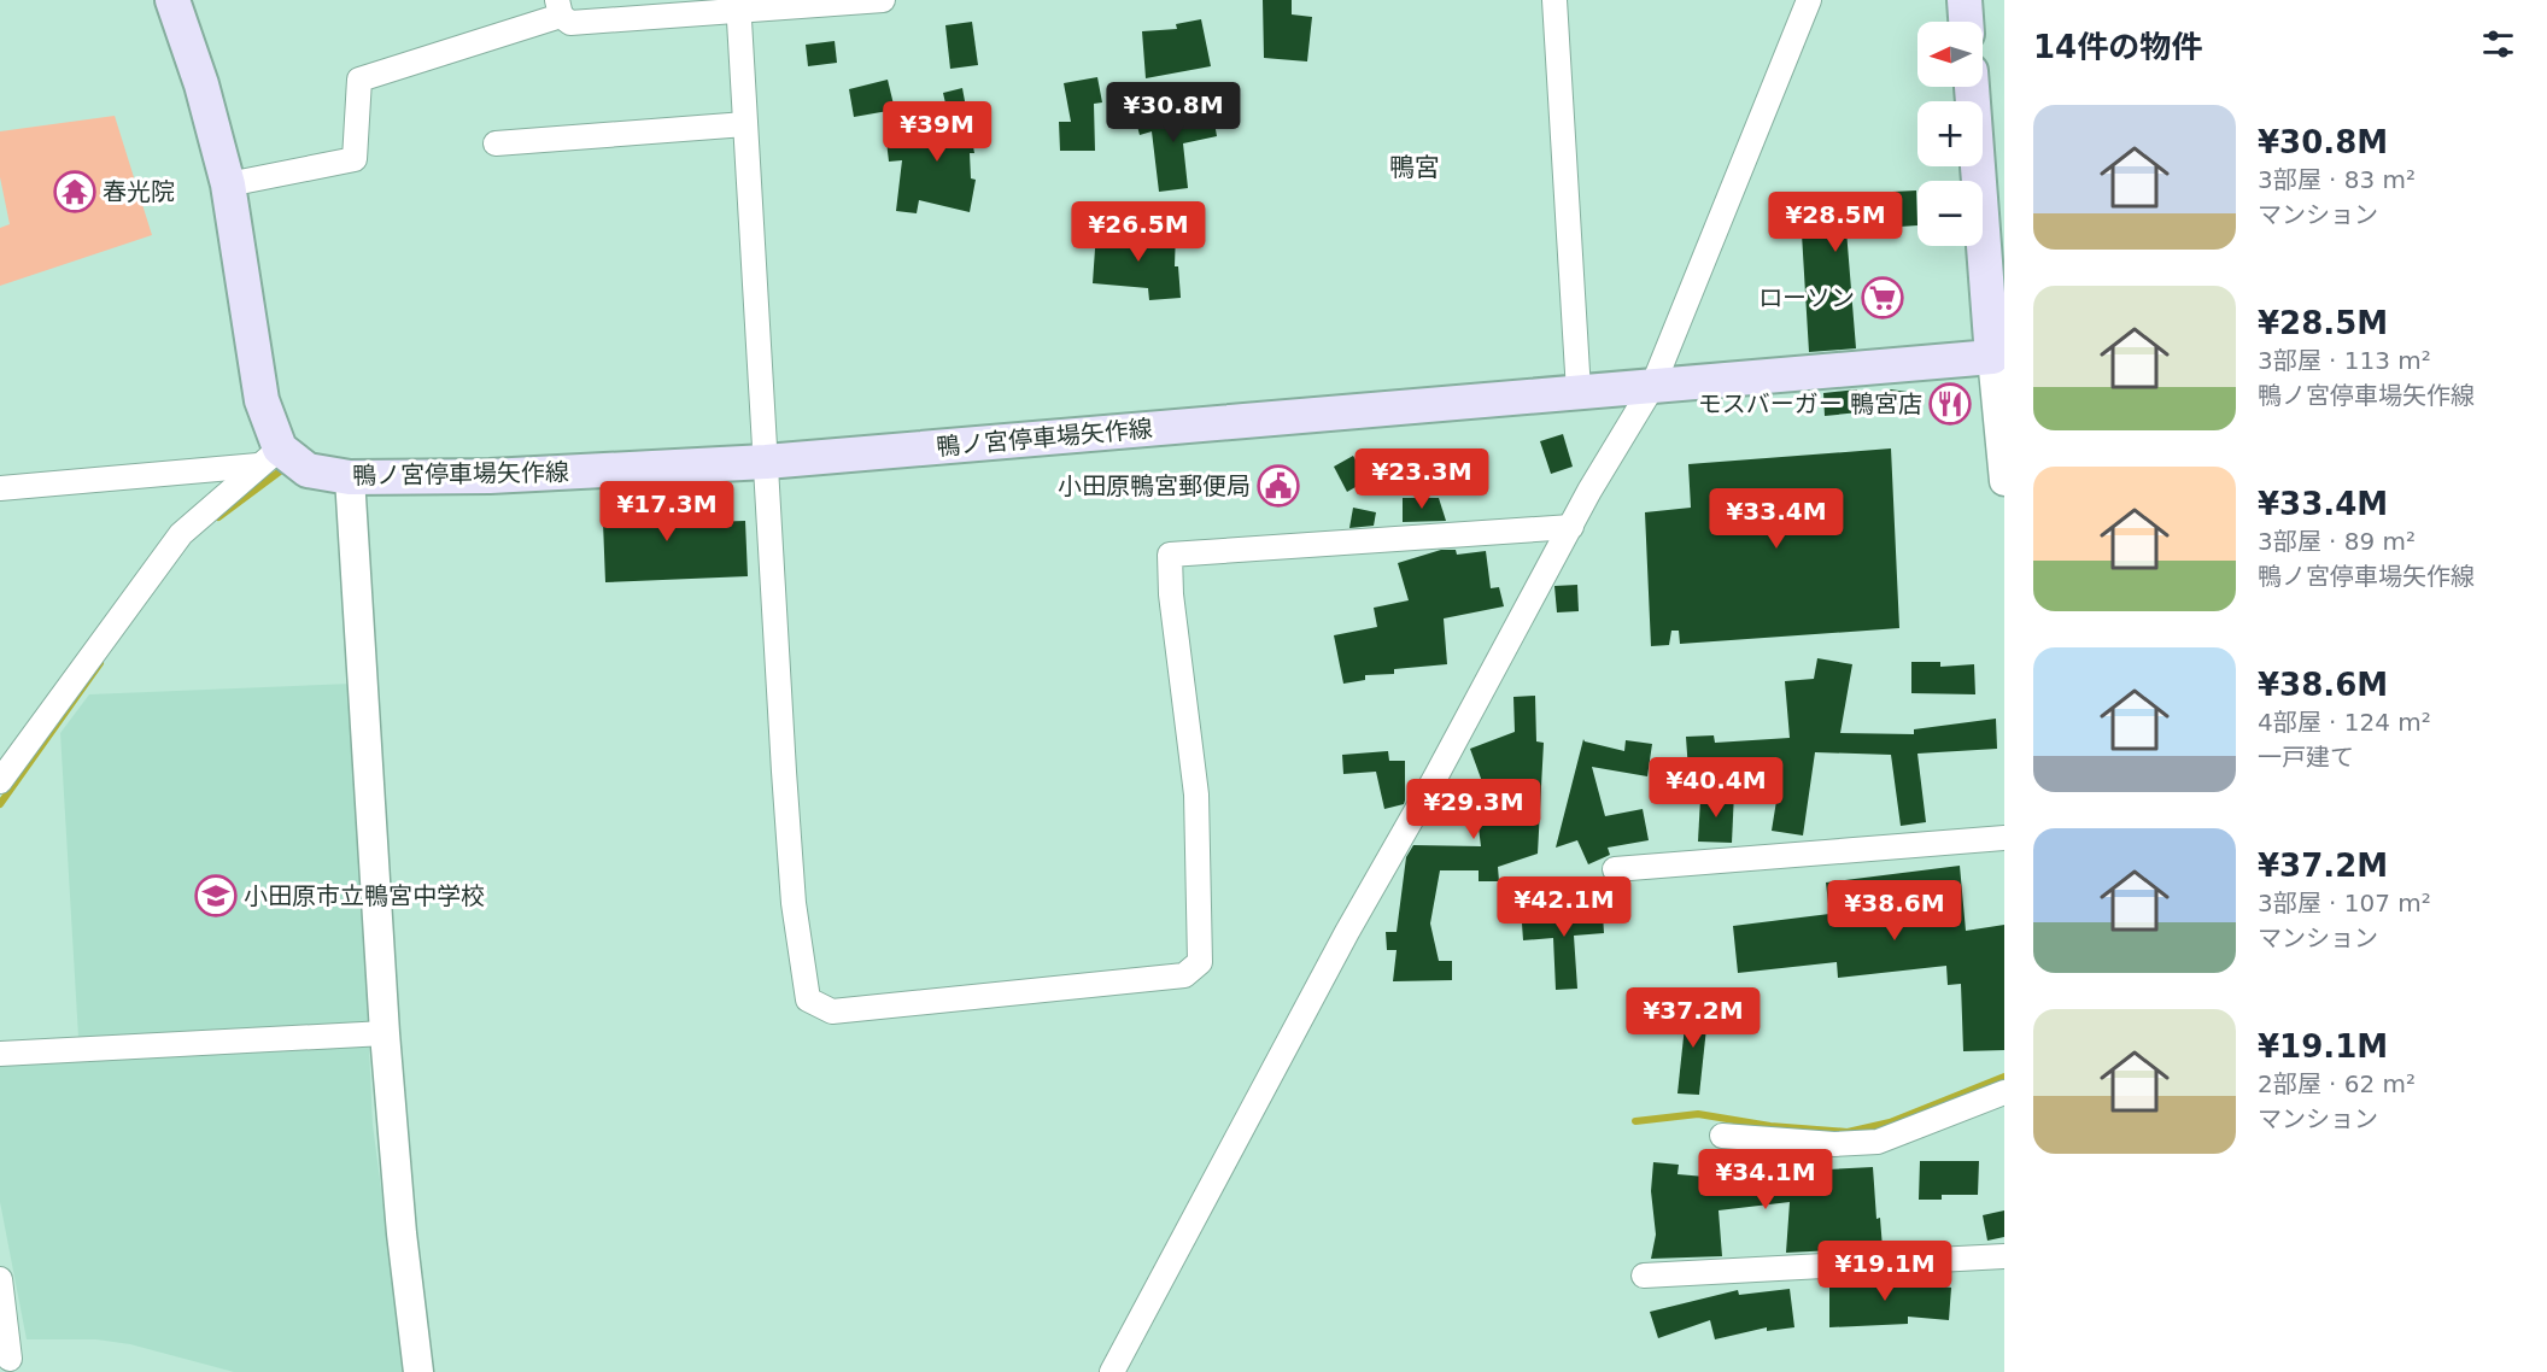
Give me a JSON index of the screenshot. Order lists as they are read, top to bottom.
{
  "streets": {
    "main road": ["鴨ノ宮停車場矢作線"]
  },
  "districts": ["鴨宮"],
  "places": {
    "temple": ["春光院"],
    "supermarket": ["ローソン"],
    "restaurant": ["モスバーガー 鴨宮店"],
    "public building": ["小田原鴨宮郵便局"],
    "school or university": ["小田原市立鴨宮中学校"]
  },
  "north": "left",
  "page": {
    "heading": "14件の物件",
    "map_buttons": ["+", "−"],
    "price": [
      "¥30.8M",
      "¥39M",
      "¥28.5M",
      "¥26.5M",
      "¥23.3M",
      "¥17.3M",
      "¥33.4M",
      "¥40.4M",
      "¥29.3M",
      "¥42.1M",
      "¥38.6M",
      "¥37.2M",
      "¥34.1M",
      "¥19.1M"
    ],
    "list": [
      {
        "name": "¥30.8M",
        "note": "3部屋 · 83 m² · マンション"
      },
      {
        "name": "¥28.5M",
        "note": "3部屋 · 113 m² · 鴨ノ宮停車場矢作線"
      },
      {
        "name": "¥33.4M",
        "note": "3部屋 · 89 m² · 鴨ノ宮停車場矢作線"
      },
      {
        "name": "¥38.6M",
        "note": "4部屋 · 124 m² · 一戸建て"
      },
      {
        "name": "¥37.2M",
        "note": "3部屋 · 107 m² · マンション"
      },
      {
        "name": "¥19.1M",
        "note": "2部屋 · 62 m² · マンション"
      }
    ]
  }
}
